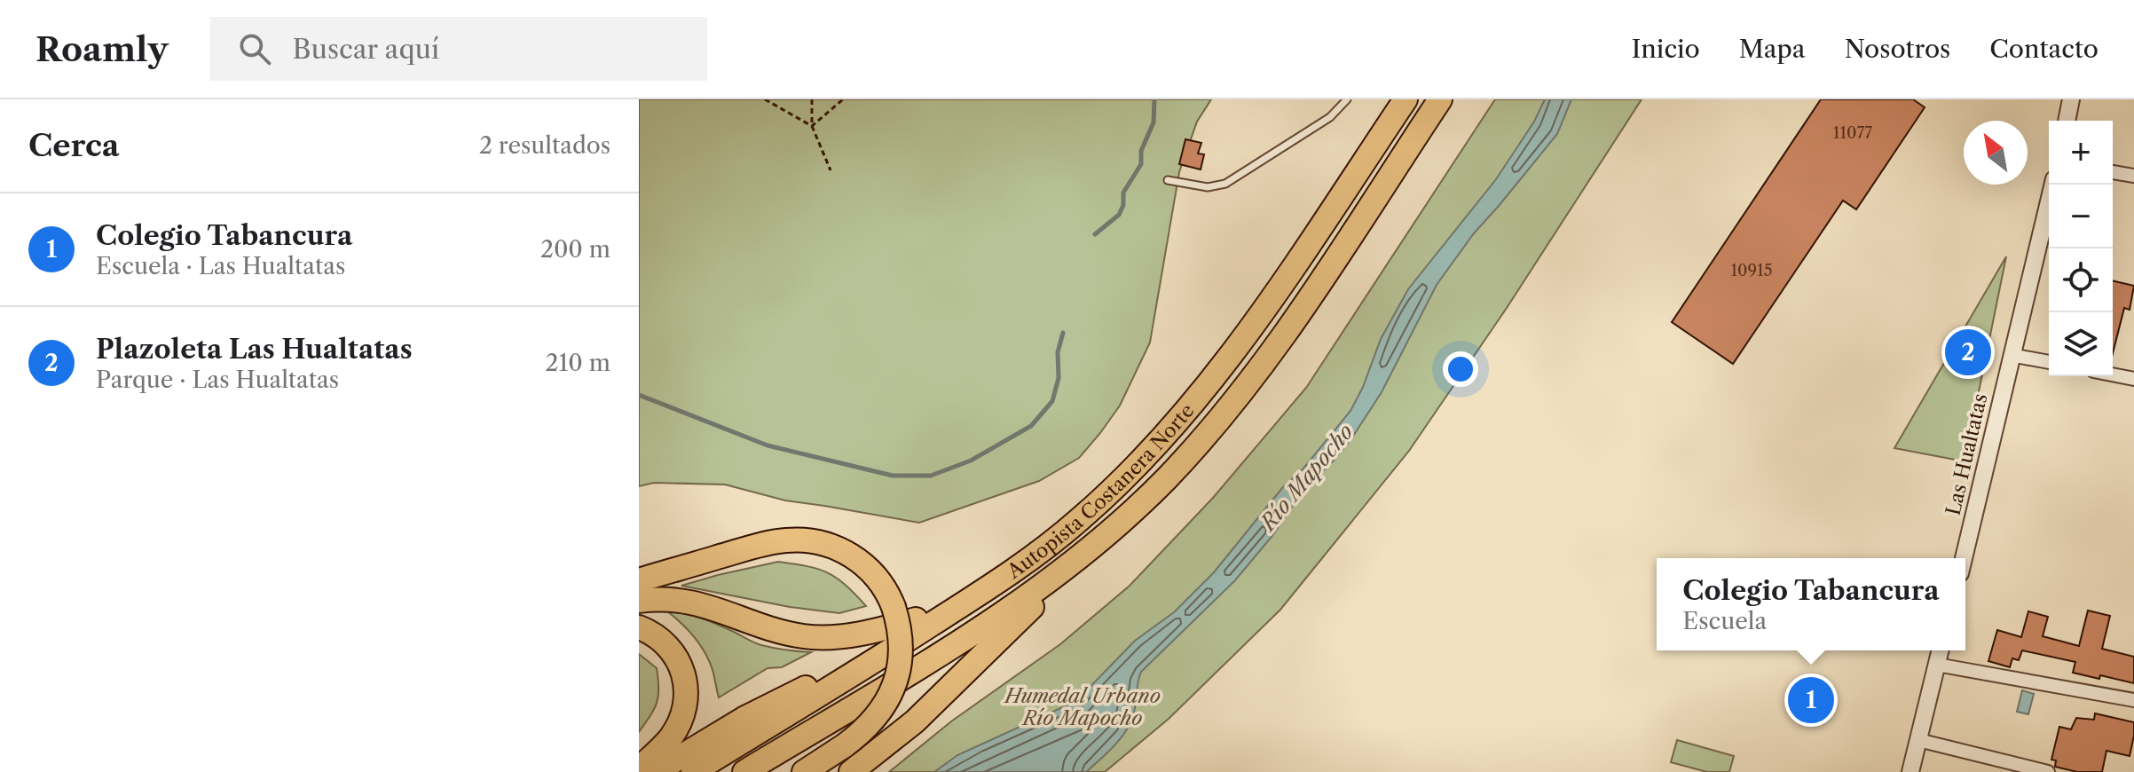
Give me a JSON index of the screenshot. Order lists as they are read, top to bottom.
{
  "streets": {
    "highway": ["Autopista Costanera Norte"],
    "street": ["Las Hualtatas"]
  },
  "water": ["Río Mapocho"],
  "parks": ["Humedal Urbano Río Mapocho"],
  "house_numbers": ["11077", "10915"],
  "north": "top left",
  "page": {
    "header": "Roamly",
    "search": "Buscar aquí",
    "nav": [
      "Inicio",
      "Mapa",
      "Nosotros",
      "Contacto"
    ],
    "heading": ["Cerca", "2 resultados"],
    "map_buttons": ["+", "−"],
    "list": [
      {
        "mark": "1",
        "name": "Colegio Tabancura",
        "note": "Escuela · Las Hualtatas",
        "value": "200 m"
      },
      {
        "mark": "2",
        "name": "Plazoleta Las Hualtatas",
        "note": "Parque · Las Hualtatas",
        "value": "210 m"
      }
    ],
    "pins": ["2", "1"],
    "popup": ["Colegio Tabancura", "Escuela"]
  }
}
